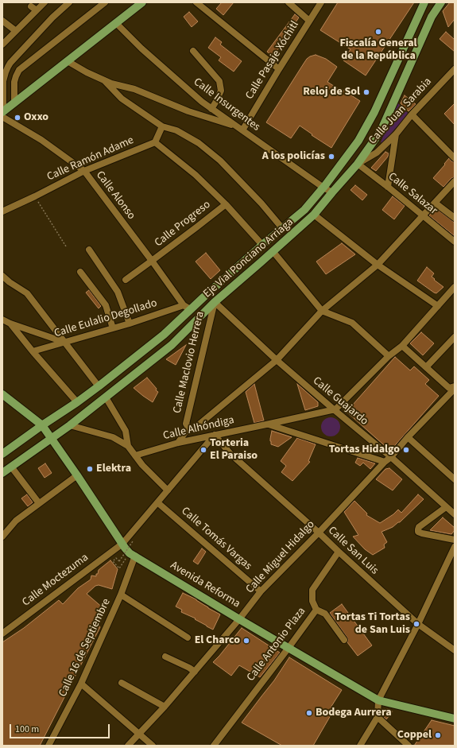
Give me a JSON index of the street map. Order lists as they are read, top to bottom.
{
  "streets": {
    "main road": ["Eje Vial Ponciano Arriaga", "Avenida Reforma"],
    "street": [
      "Calle Pasaje Xóchitl",
      "Calle Insurgentes",
      "Calle Juan Sarabia",
      "Calle Ramón Adame",
      "Calle Salazar",
      "Calle Alonso",
      "Calle Progreso",
      "Calle Eulalio Degollado",
      "Calle Maclovio Herrera",
      "Calle Guajardo",
      "Calle Alhóndiga",
      "Calle Tomás Vargas",
      "Calle San Luis",
      "Calle Miguel Hidalgo",
      "Calle Moctezuma",
      "Calle Antonio Plaza",
      "Calle 16 de Septiembre"
    ]
  },
  "crossings": [
    ["Calle Pasaje Xóchitl", "Calle Insurgentes"],
    ["Calle Insurgentes", "Eje Vial Ponciano Arriaga"],
    ["Calle Juan Sarabia", "Calle Salazar"],
    ["Calle Juan Sarabia", "Eje Vial Ponciano Arriaga"],
    ["Calle Ramón Adame", "Calle Alonso"],
    ["Calle Salazar", "Eje Vial Ponciano Arriaga"],
    ["Calle Alonso", "Calle Progreso"],
    ["Calle Alonso", "Eje Vial Ponciano Arriaga"],
    ["Calle Alonso", "Calle Eulalio Degollado"],
    ["Eje Vial Ponciano Arriaga", "Calle Eulalio Degollado"],
    ["Eje Vial Ponciano Arriaga", "Calle Maclovio Herrera"],
    ["Eje Vial Ponciano Arriaga", "Calle Guajardo"],
    ["Eje Vial Ponciano Arriaga", "Avenida Reforma"],
    ["Calle Maclovio Herrera", "Calle Guajardo"],
    ["Calle Guajardo", "Calle Alhóndiga"],
    ["Calle Guajardo", "Calle Miguel Hidalgo"],
    ["Calle Alhóndiga", "Calle San Luis"],
    ["Calle Alhóndiga", "Calle Miguel Hidalgo"],
    ["Calle Tomás Vargas", "Calle Miguel Hidalgo"],
    ["Calle San Luis", "Calle Miguel Hidalgo"],
    ["Calle San Luis", "Calle Antonio Plaza"],
    ["Calle Miguel Hidalgo", "Avenida Reforma"],
    ["Calle Moctezuma", "Avenida Reforma"],
    ["Avenida Reforma", "Calle Antonio Plaza"],
    ["Avenida Reforma", "Calle 16 de Septiembre"]
  ],
  "places": [
    "Fiscalía General de la República",
    "Reloj de Sol",
    "Oxxo",
    "A los policías",
    "Torteria El Paraiso",
    "Tortas Hidalgo",
    "Elektra",
    "Tortas Ti Tortas de San Luis",
    "El Charco",
    "Bodega Aurrera",
    "Coppel"
  ],
  "scale_bar": "100 m"
}
